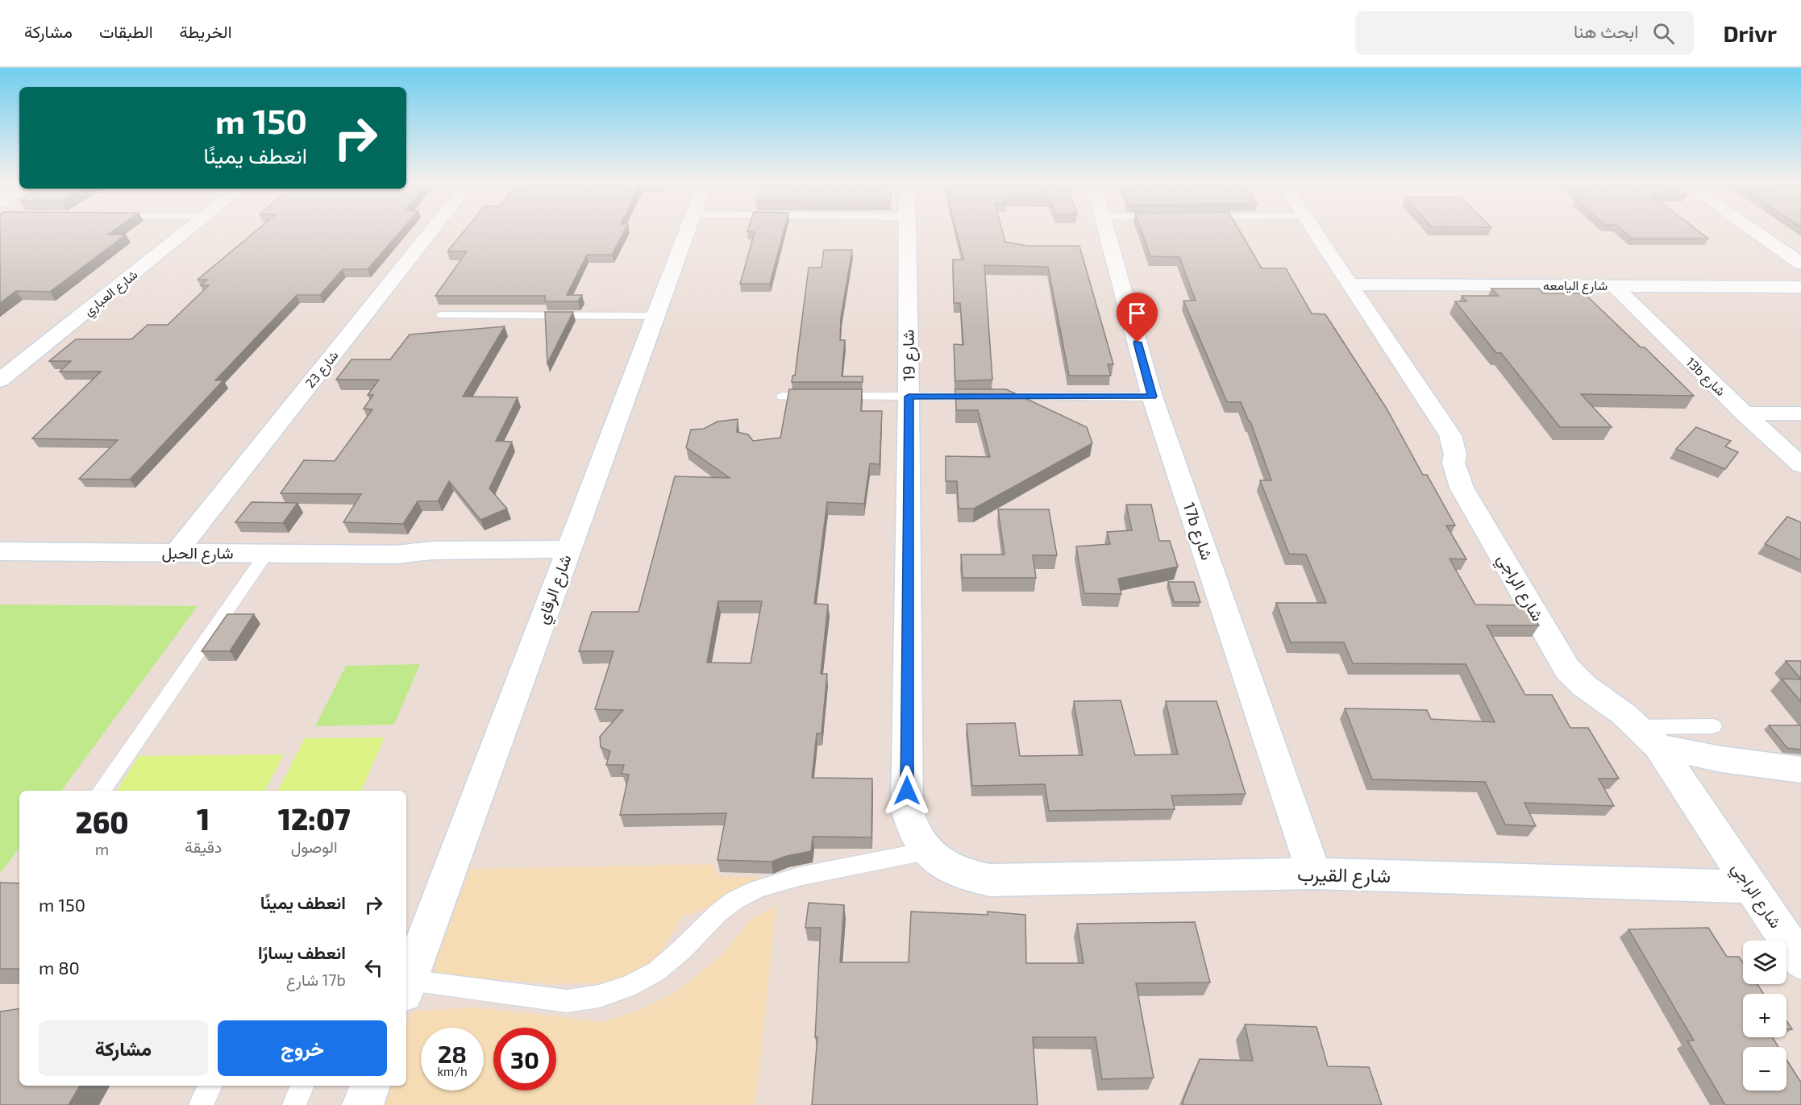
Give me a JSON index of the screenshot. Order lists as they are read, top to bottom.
{
  "streets": {
    "street": [
      "شارع اليامعه",
      "شارع العباري",
      "شارع 19",
      "شارع 23",
      "13b شارع",
      "17b شارع",
      "شارع الحبل",
      "شارع الراجي",
      "شارع الرقاي",
      "شارع القيرب"
    ]
  },
  "crossings": [
    ["شارع اليامعه", "13b شارع"],
    ["شارع اليامعه", "شارع الراجي"],
    ["شارع 19", "شارع القيرب"],
    ["شارع 23", "شارع الحبل"],
    ["17b شارع", "شارع القيرب"],
    ["شارع الحبل", "شارع الرقاي"],
    ["شارع الراجي", "شارع القيرب"]
  ],
  "page": {
    "header": "Drivr",
    "search": "ابحث هنا",
    "nav": ["الخريطة", "الطبقات", "مشاركة"],
    "turn": ["150 m", "انعطف يمينًا"],
    "eta": [
      "12:07",
      "الوصول",
      "1",
      "دقيقة",
      "260",
      "m"
    ],
    "list": [
      {
        "name": "انعطف يمينًا",
        "value": "150 m"
      },
      {
        "name": "انعطف يسارًا",
        "note": "17b شارع",
        "value": "80 m"
      }
    ],
    "map_buttons": ["+", "−"],
    "buttons": ["خروج", "مشاركة"],
    "speed": "28 km/h",
    "limit": "30"
  }
}
